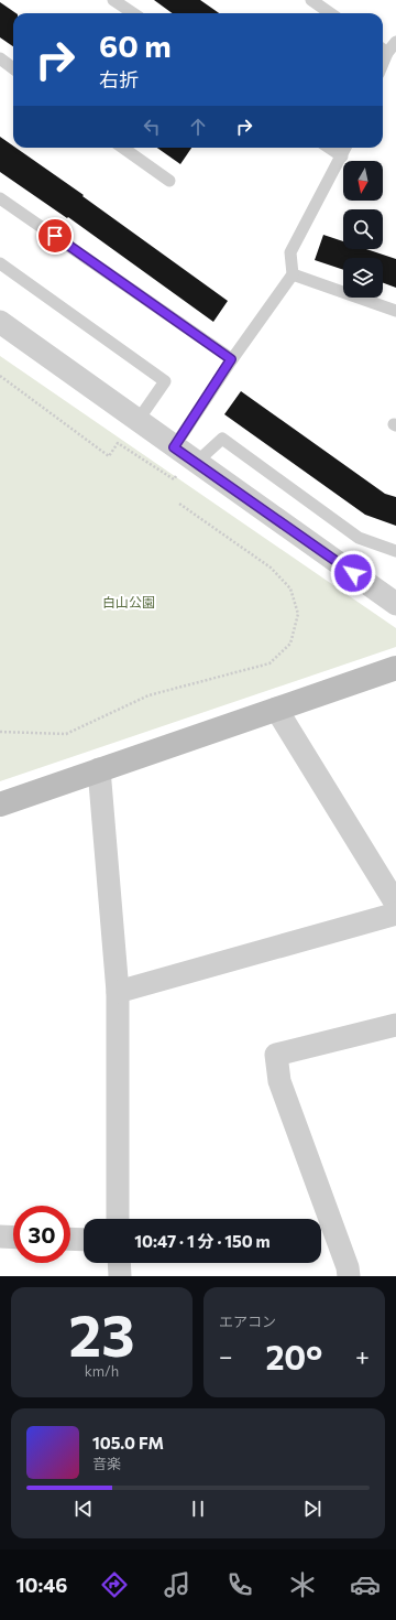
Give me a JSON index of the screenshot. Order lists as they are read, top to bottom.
{
  "parks": ["白山公園"],
  "north": "bottom",
  "page": {
    "turn": ["60 m", "右折"],
    "limit": "30",
    "trip": "10:47 · 1 分 · 150 m",
    "tile": [
      ["23", "km/h"],
      "エアコン"
    ],
    "heat": ["−", "20°", "+"],
    "song": ["105.0 FM", "音楽"],
    "tabs": "10:46"
  }
}
